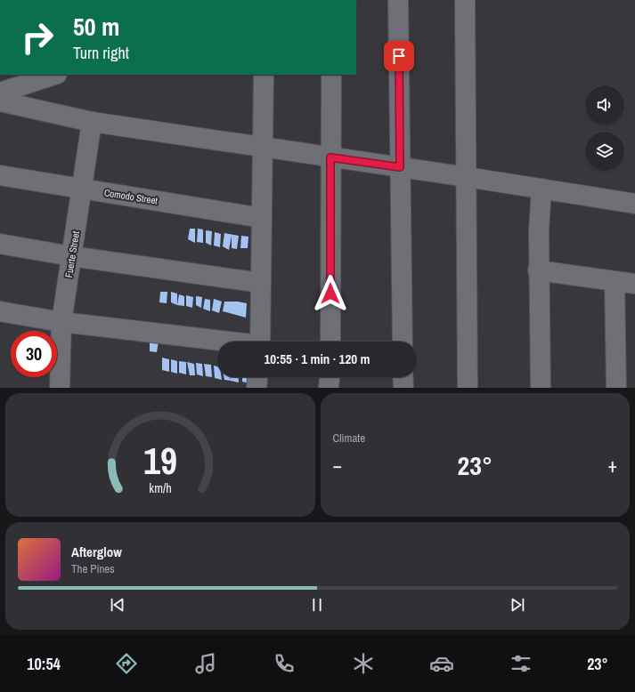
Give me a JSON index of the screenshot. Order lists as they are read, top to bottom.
{
  "streets": {
    "street": ["Comodo Street", "Fuerte Street"]
  },
  "crossings": [
    ["Comodo Street", "Fuerte Street"]
  ],
  "page": {
    "turn": ["50 m", "Turn right"],
    "limit": "30",
    "trip": "10:55 · 1 min · 120 m",
    "tile": "Climate",
    "heat": ["−", "23°", "+"],
    "song": ["Afterglow", "The Pines"],
    "tabs": ["10:54", "23°"],
    "gauge": ["19", "km/h"]
  }
}
